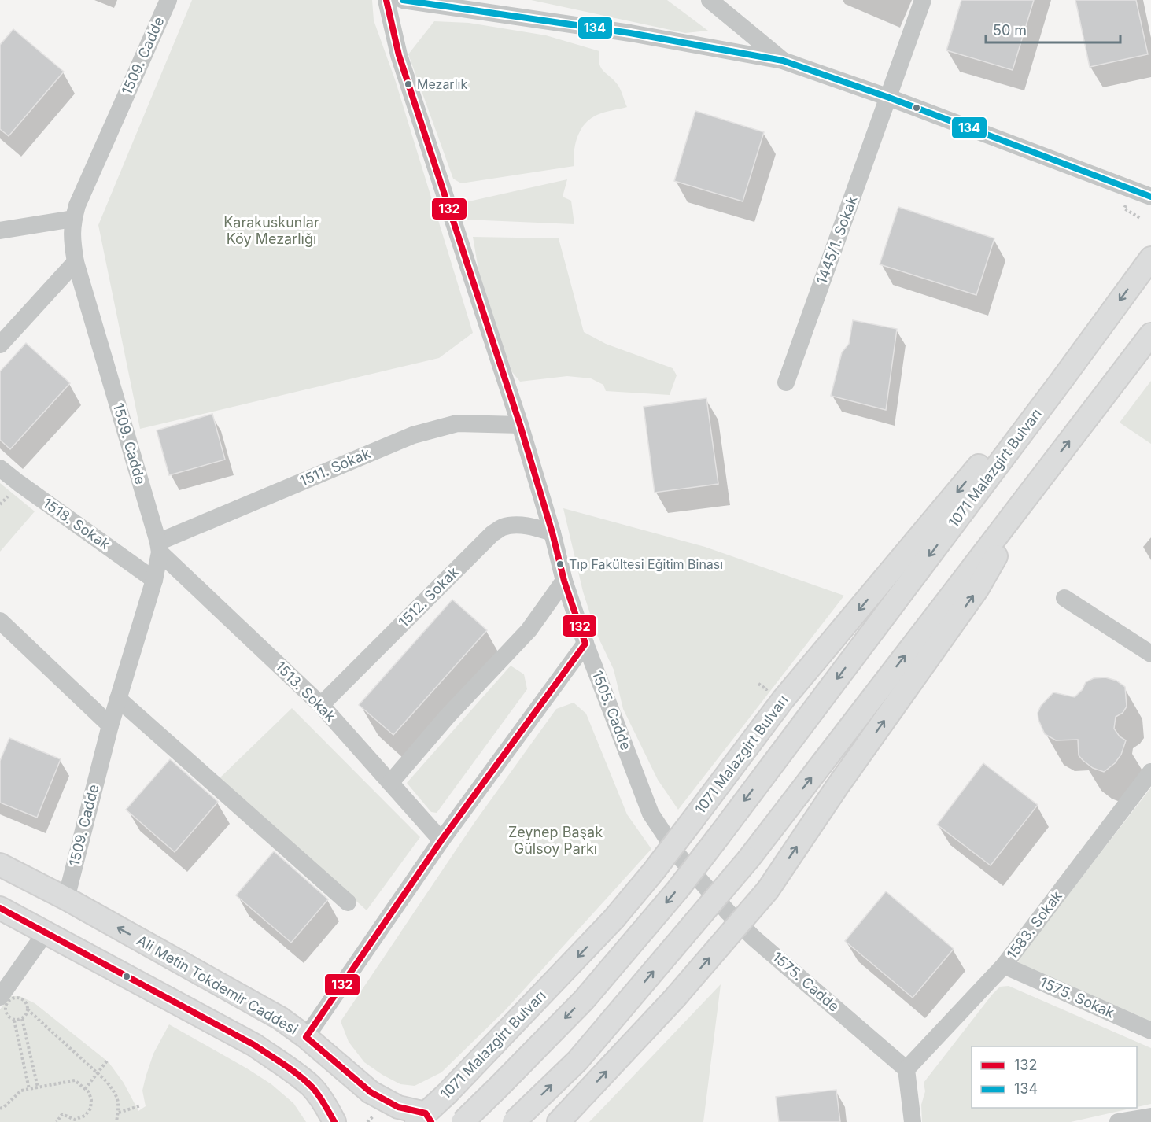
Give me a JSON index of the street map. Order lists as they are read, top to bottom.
{
  "streets": {
    "main road": ["1071 Malazgirt Bulvarı", "Ali Metin Tokdemir Caddesi"],
    "street": [
      "1509. Cadde",
      "1445/1. Sokak",
      "1511. Sokak",
      "1518. Sokak",
      "1512. Sokak",
      "1513. Sokak",
      "1505. Cadde",
      "1583. Sokak",
      "1575. Cadde",
      "1575. Sokak"
    ]
  },
  "crossings": [
    ["1509. Cadde", "1511. Sokak"],
    ["1509. Cadde", "1518. Sokak"],
    ["1509. Cadde", "1513. Sokak"],
    ["1509. Cadde", "Ali Metin Tokdemir Caddesi"],
    ["1511. Sokak", "1513. Sokak"],
    ["1511. Sokak", "1505. Cadde"],
    ["1071 Malazgirt Bulvarı", "Ali Metin Tokdemir Caddesi"],
    ["1512. Sokak", "1513. Sokak"],
    ["1512. Sokak", "1505. Cadde"],
    ["1505. Cadde", "1575. Cadde"],
    ["1583. Sokak", "1575. Cadde"],
    ["1583. Sokak", "1575. Sokak"]
  ],
  "parks": ["Karakuskunlar Köy Mezarlığı", "Zeynep Başak Gülsoy Parkı"],
  "places": ["Mezarlık", "Tıp Fakültesi Eğitim Binası"],
  "lines": ["transit line 132", "transit line 134"],
  "legend": ["132", "134"],
  "scale_bar": "50 m"
}
